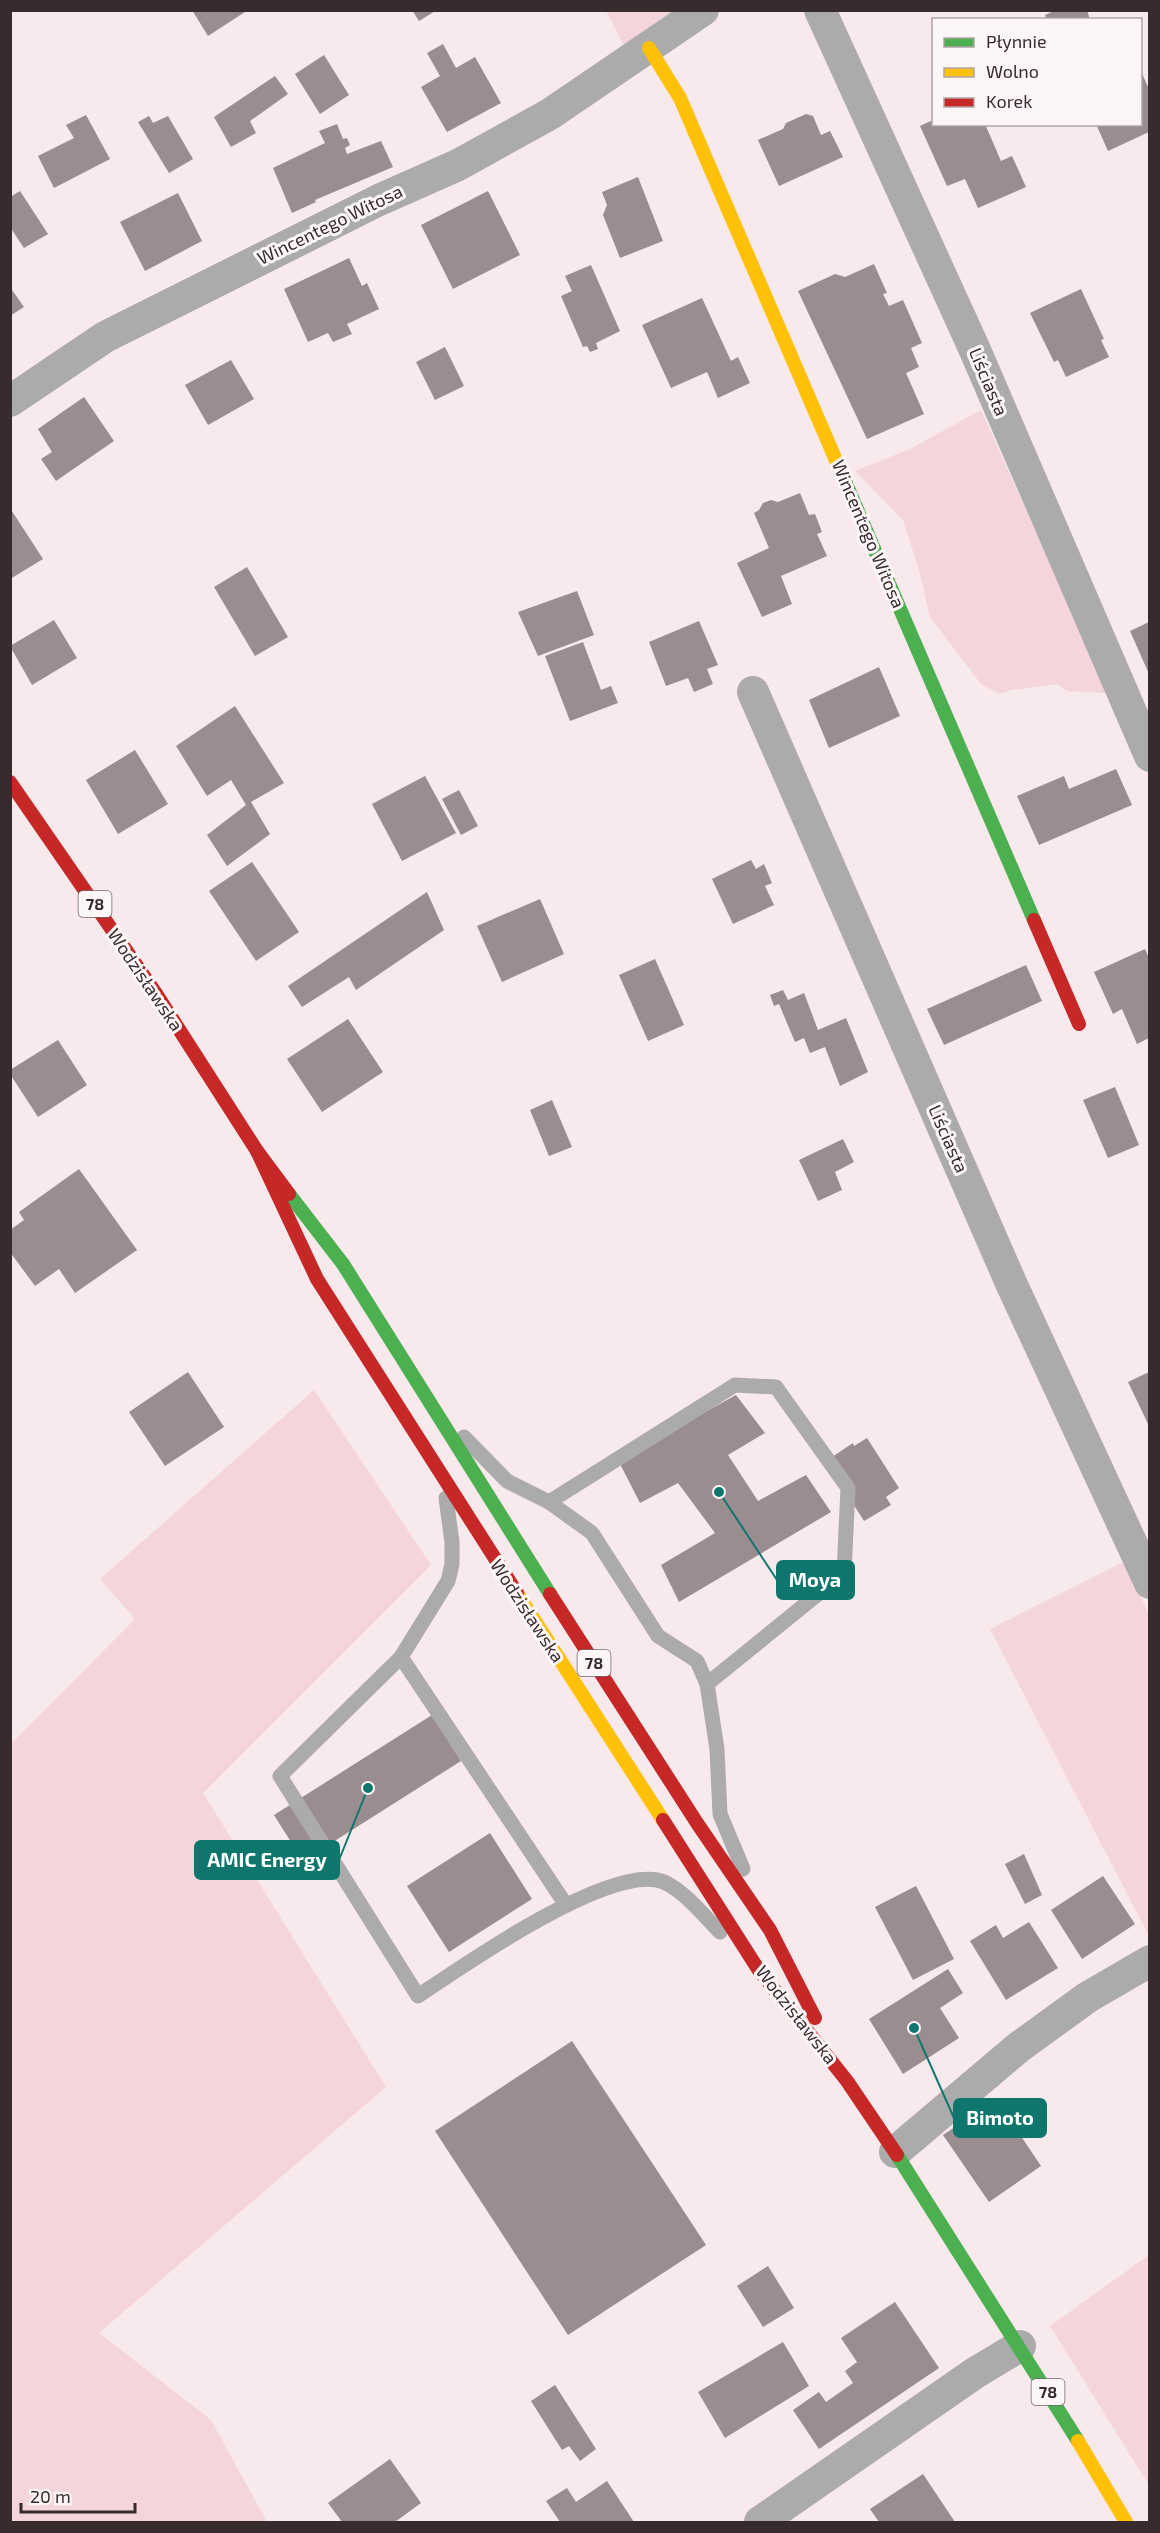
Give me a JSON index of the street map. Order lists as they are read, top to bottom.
{
  "streets": {
    "main road": ["Wincentego Witosa", "78", "Wodzisławska"],
    "street": ["Liściasta"]
  },
  "places": ["Moya", "AMIC Energy", "Bimoto"],
  "legend": ["Płynnie", "Wolno", "Korek"],
  "scale_bar": "20 m"
}
